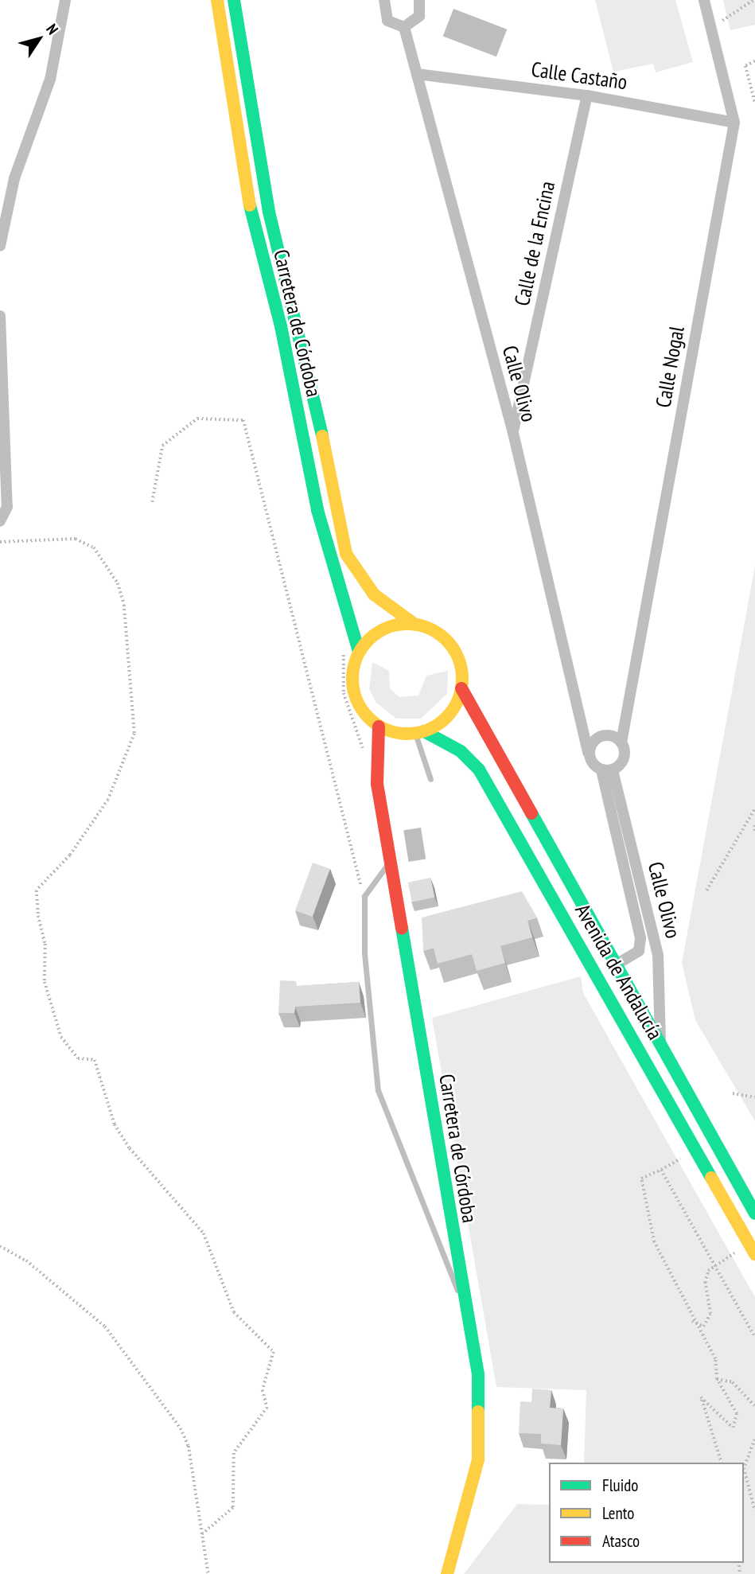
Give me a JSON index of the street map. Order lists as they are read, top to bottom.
{
  "streets": {
    "main road": ["Carretera de Córdoba", "Avenida de Andalucía"],
    "street": [
      "Calle Castaño",
      "Calle de la Encina",
      "Calle Nogal",
      "Calle Olivo"
    ]
  },
  "crossings": [
    ["Calle Castaño", "Calle de la Encina"],
    ["Calle Castaño", "Calle Nogal"],
    ["Calle Castaño", "Calle Olivo"],
    ["Calle de la Encina", "Calle Olivo"],
    ["Carretera de Córdoba", "Avenida de Andalucía"],
    ["Calle Nogal", "Calle Olivo"],
    ["Calle Olivo", "Avenida de Andalucía"]
  ],
  "legend": ["Fluido", "Lento", "Atasco"],
  "north": "top right"
}
